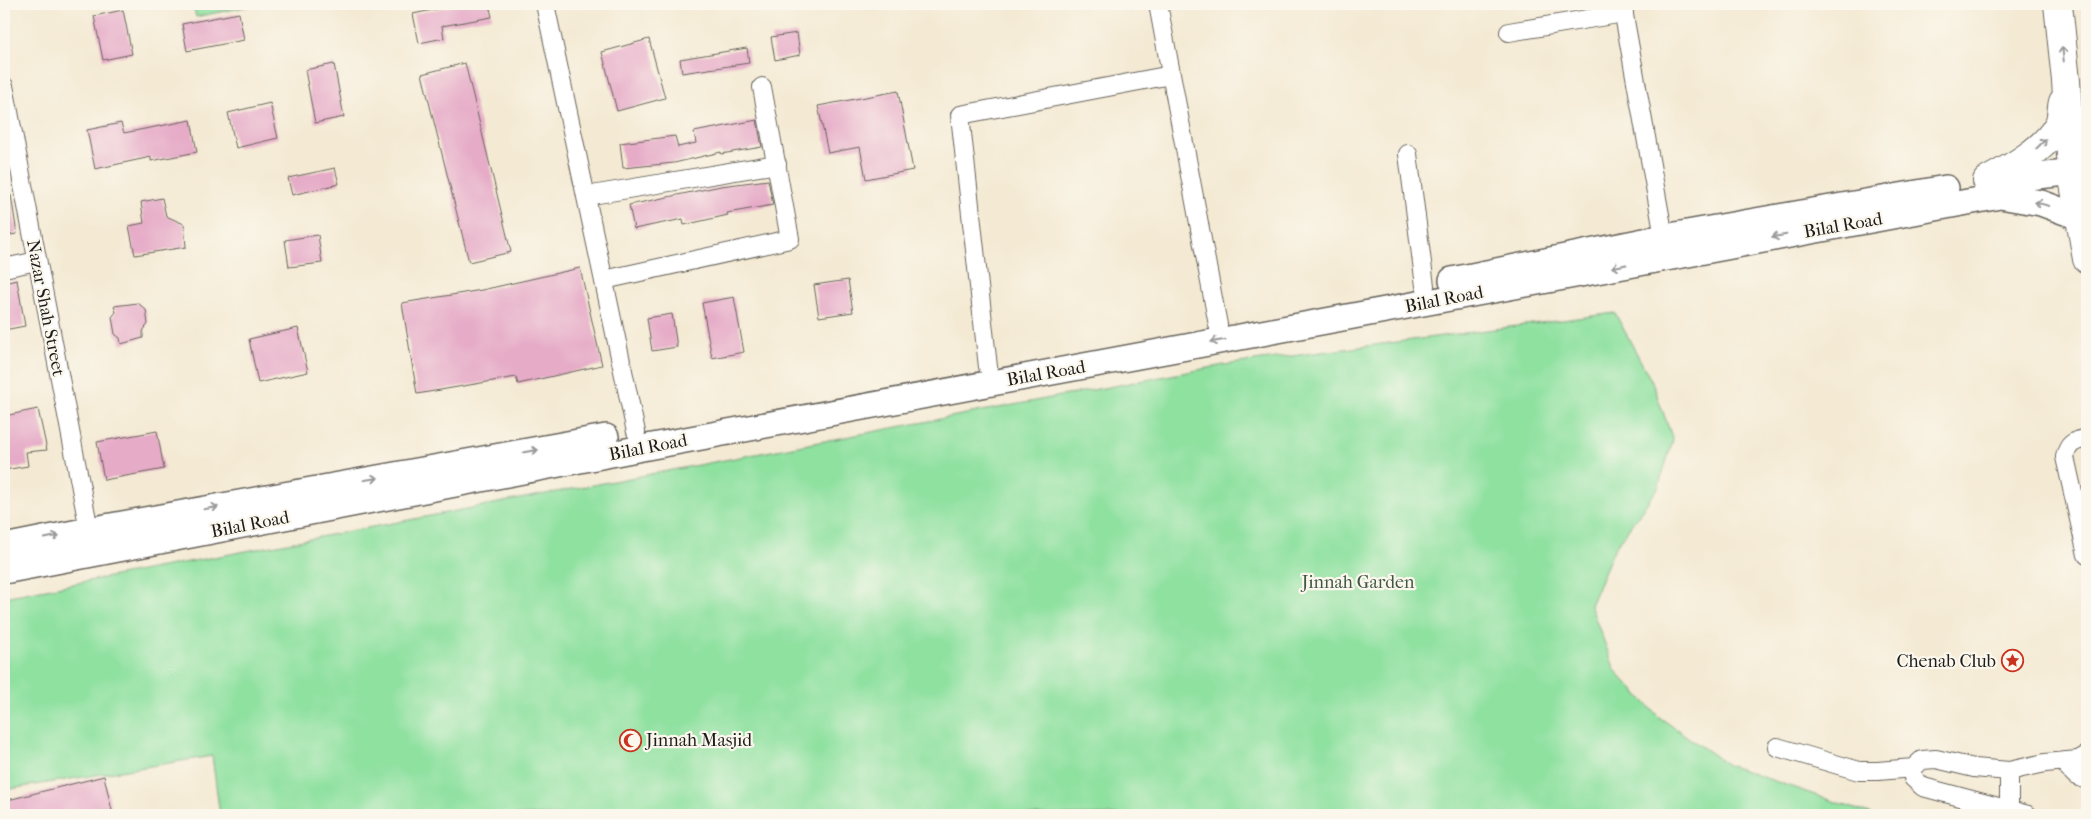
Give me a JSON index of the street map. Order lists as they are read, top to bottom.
{
  "streets": {
    "main road": ["Bilal Road"],
    "street": ["Nazar Shah Street"]
  },
  "crossings": [
    ["Bilal Road", "Nazar Shah Street"]
  ],
  "parks": ["Jinnah Garden"],
  "places": {
    "place": ["Chenab Club"],
    "mosque": ["Jinnah Masjid"]
  }
}
